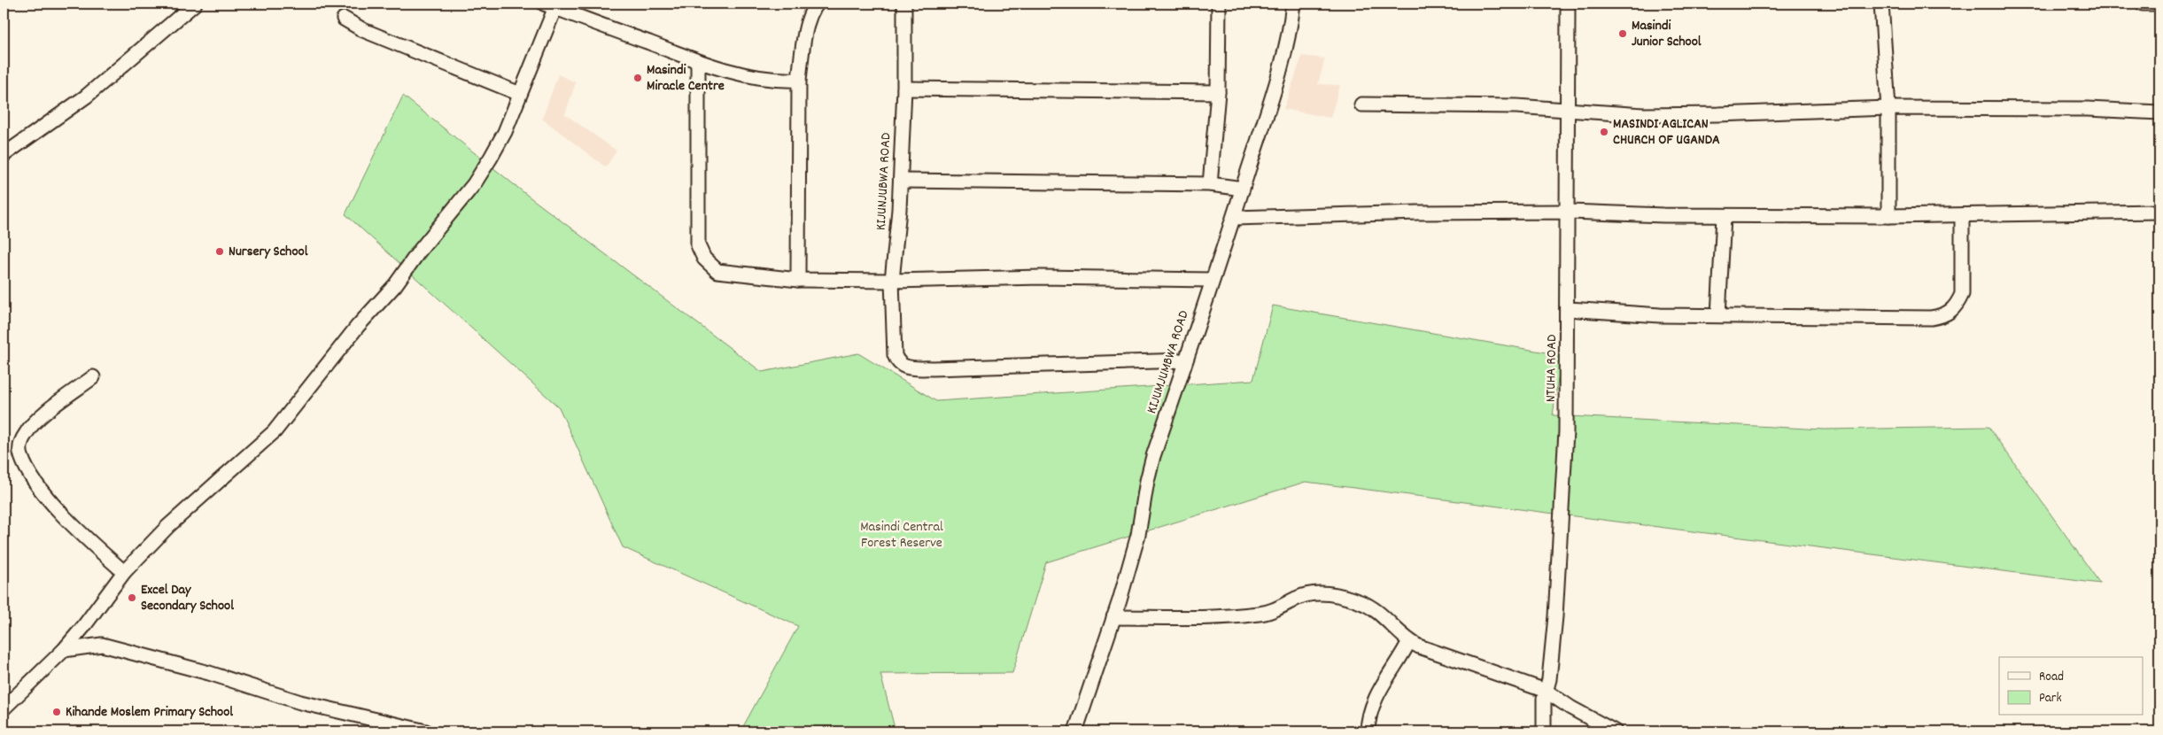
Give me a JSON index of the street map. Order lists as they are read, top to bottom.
{
  "streets": {
    "street": ["KIJUNJUBWA ROAD", "KIJUMJUMBWA ROAD", "NTUHA ROAD"]
  },
  "crossings": [
    ["KIJUNJUBWA ROAD", "KIJUMJUMBWA ROAD"]
  ],
  "parks": ["Masindi Central Forest Reserve"],
  "places": [
    "Masindi Junior School",
    "Masindi Miracle Centre",
    "MASINDI AGLICAN CHURCH OF UGANDA",
    "Nursery School",
    "Excel Day Secondary School",
    "Kihande Moslem Primary School"
  ],
  "legend": ["Road", "Park"]
}
